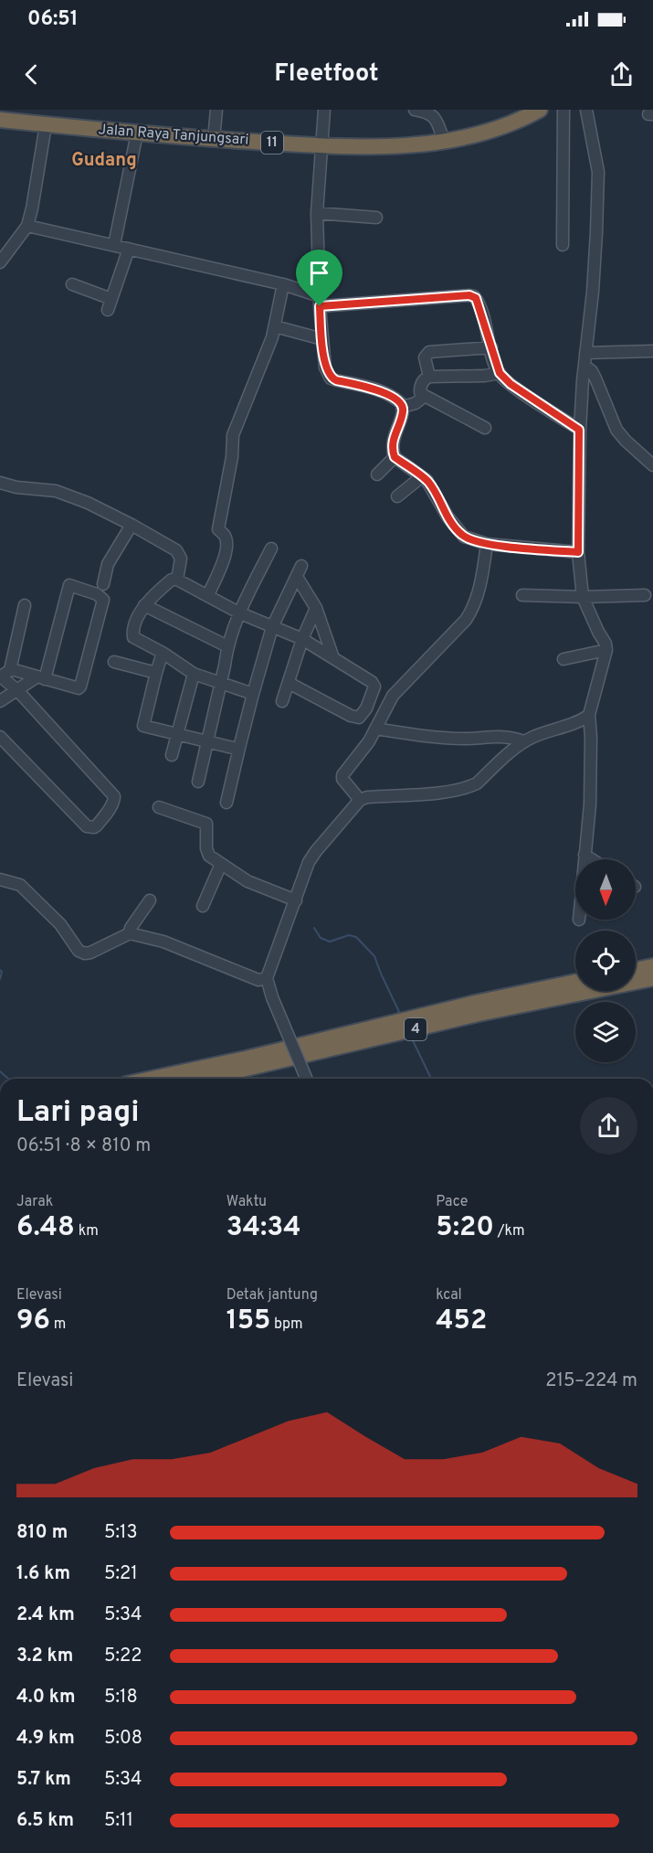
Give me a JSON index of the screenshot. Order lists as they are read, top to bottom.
{
  "streets": {
    "highway": ["Jalan Raya Tanjungsari", "11", "4"]
  },
  "districts": ["Gudang"],
  "north": "bottom",
  "page": {
    "status": "06:51",
    "header": "Fleetfoot",
    "heading": ["Lari pagi", "06:51 · 8 × 810 m"],
    "stats": [
      ["Jarak", "6.48 km"],
      ["Waktu", "34:34"],
      ["Pace", "5:20 /km"],
      ["Elevasi", "96 m"],
      ["Detak jantung", "155 bpm"],
      ["kcal", "452"]
    ],
    "chart": ["Elevasi", "215–224 m"],
    "list": [
      {
        "name": "810 m",
        "note": "5:13"
      },
      {
        "name": "1.6 km",
        "note": "5:21"
      },
      {
        "name": "2.4 km",
        "note": "5:34"
      },
      {
        "name": "3.2 km",
        "note": "5:22"
      },
      {
        "name": "4.0 km",
        "note": "5:18"
      },
      {
        "name": "4.9 km",
        "note": "5:08"
      },
      {
        "name": "5.7 km",
        "note": "5:34"
      },
      {
        "name": "6.5 km",
        "note": "5:11"
      }
    ]
  }
}
